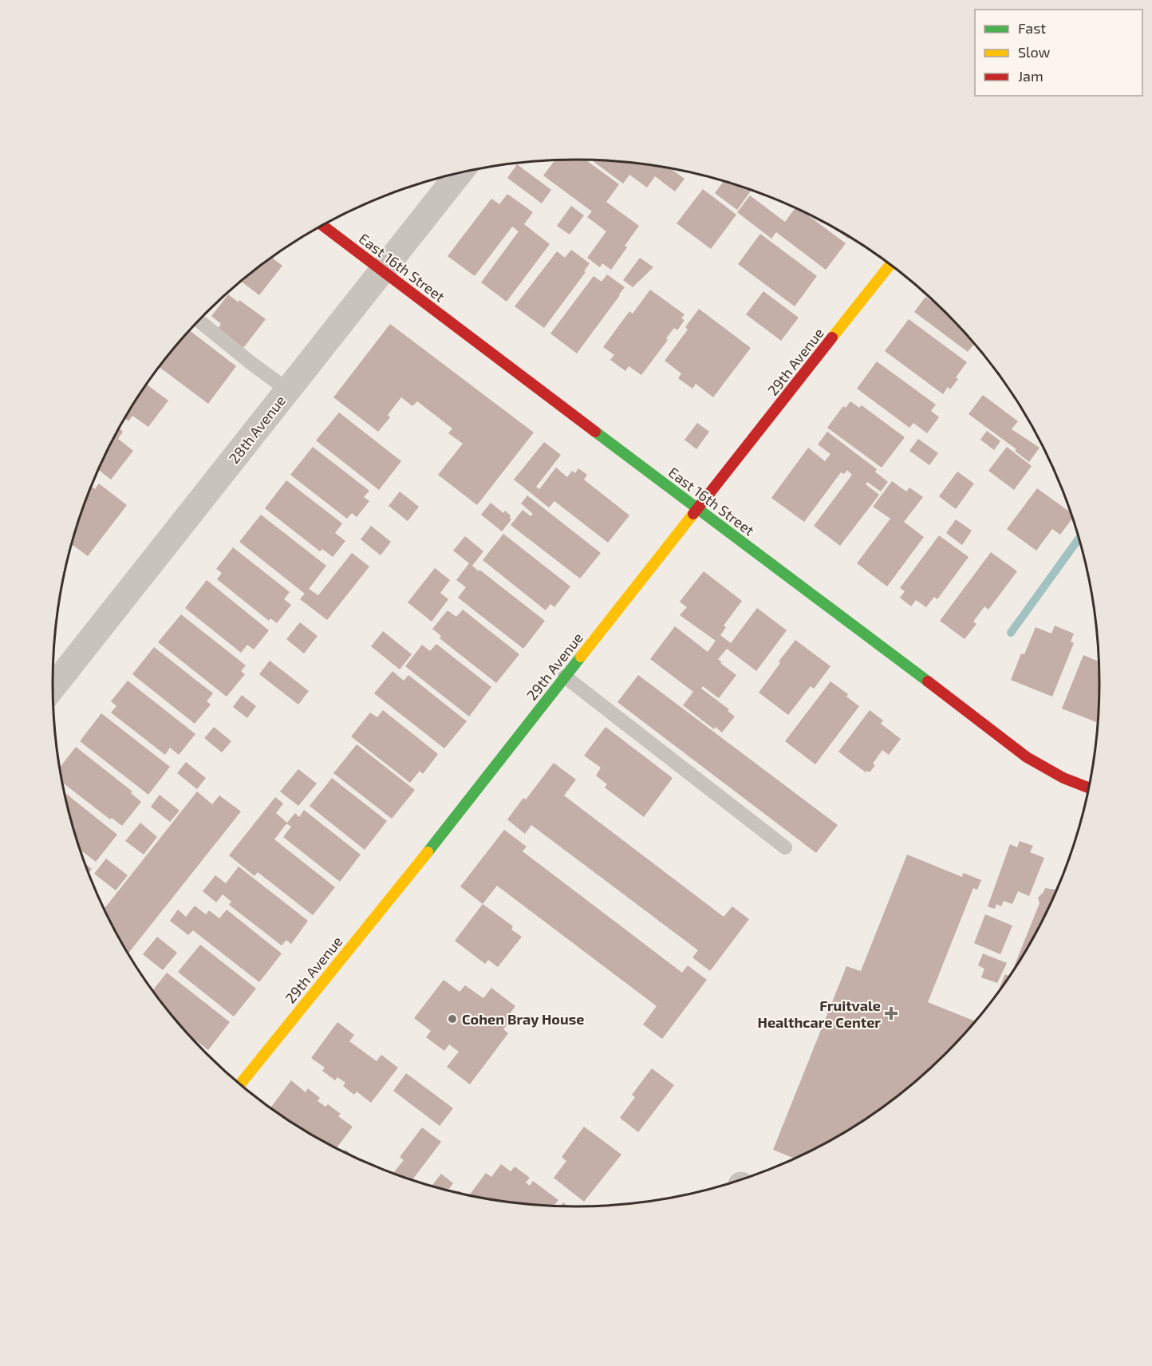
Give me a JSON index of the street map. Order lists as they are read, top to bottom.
{
  "streets": {
    "street": ["East 16th Street", "29th Avenue", "28th Avenue"]
  },
  "crossings": [
    ["East 16th Street", "29th Avenue"],
    ["East 16th Street", "28th Avenue"]
  ],
  "places": {
    "health": ["Fruitvale Healthcare Center"],
    "other": ["Cohen Bray House"]
  },
  "legend": ["Fast", "Slow", "Jam"]
}
